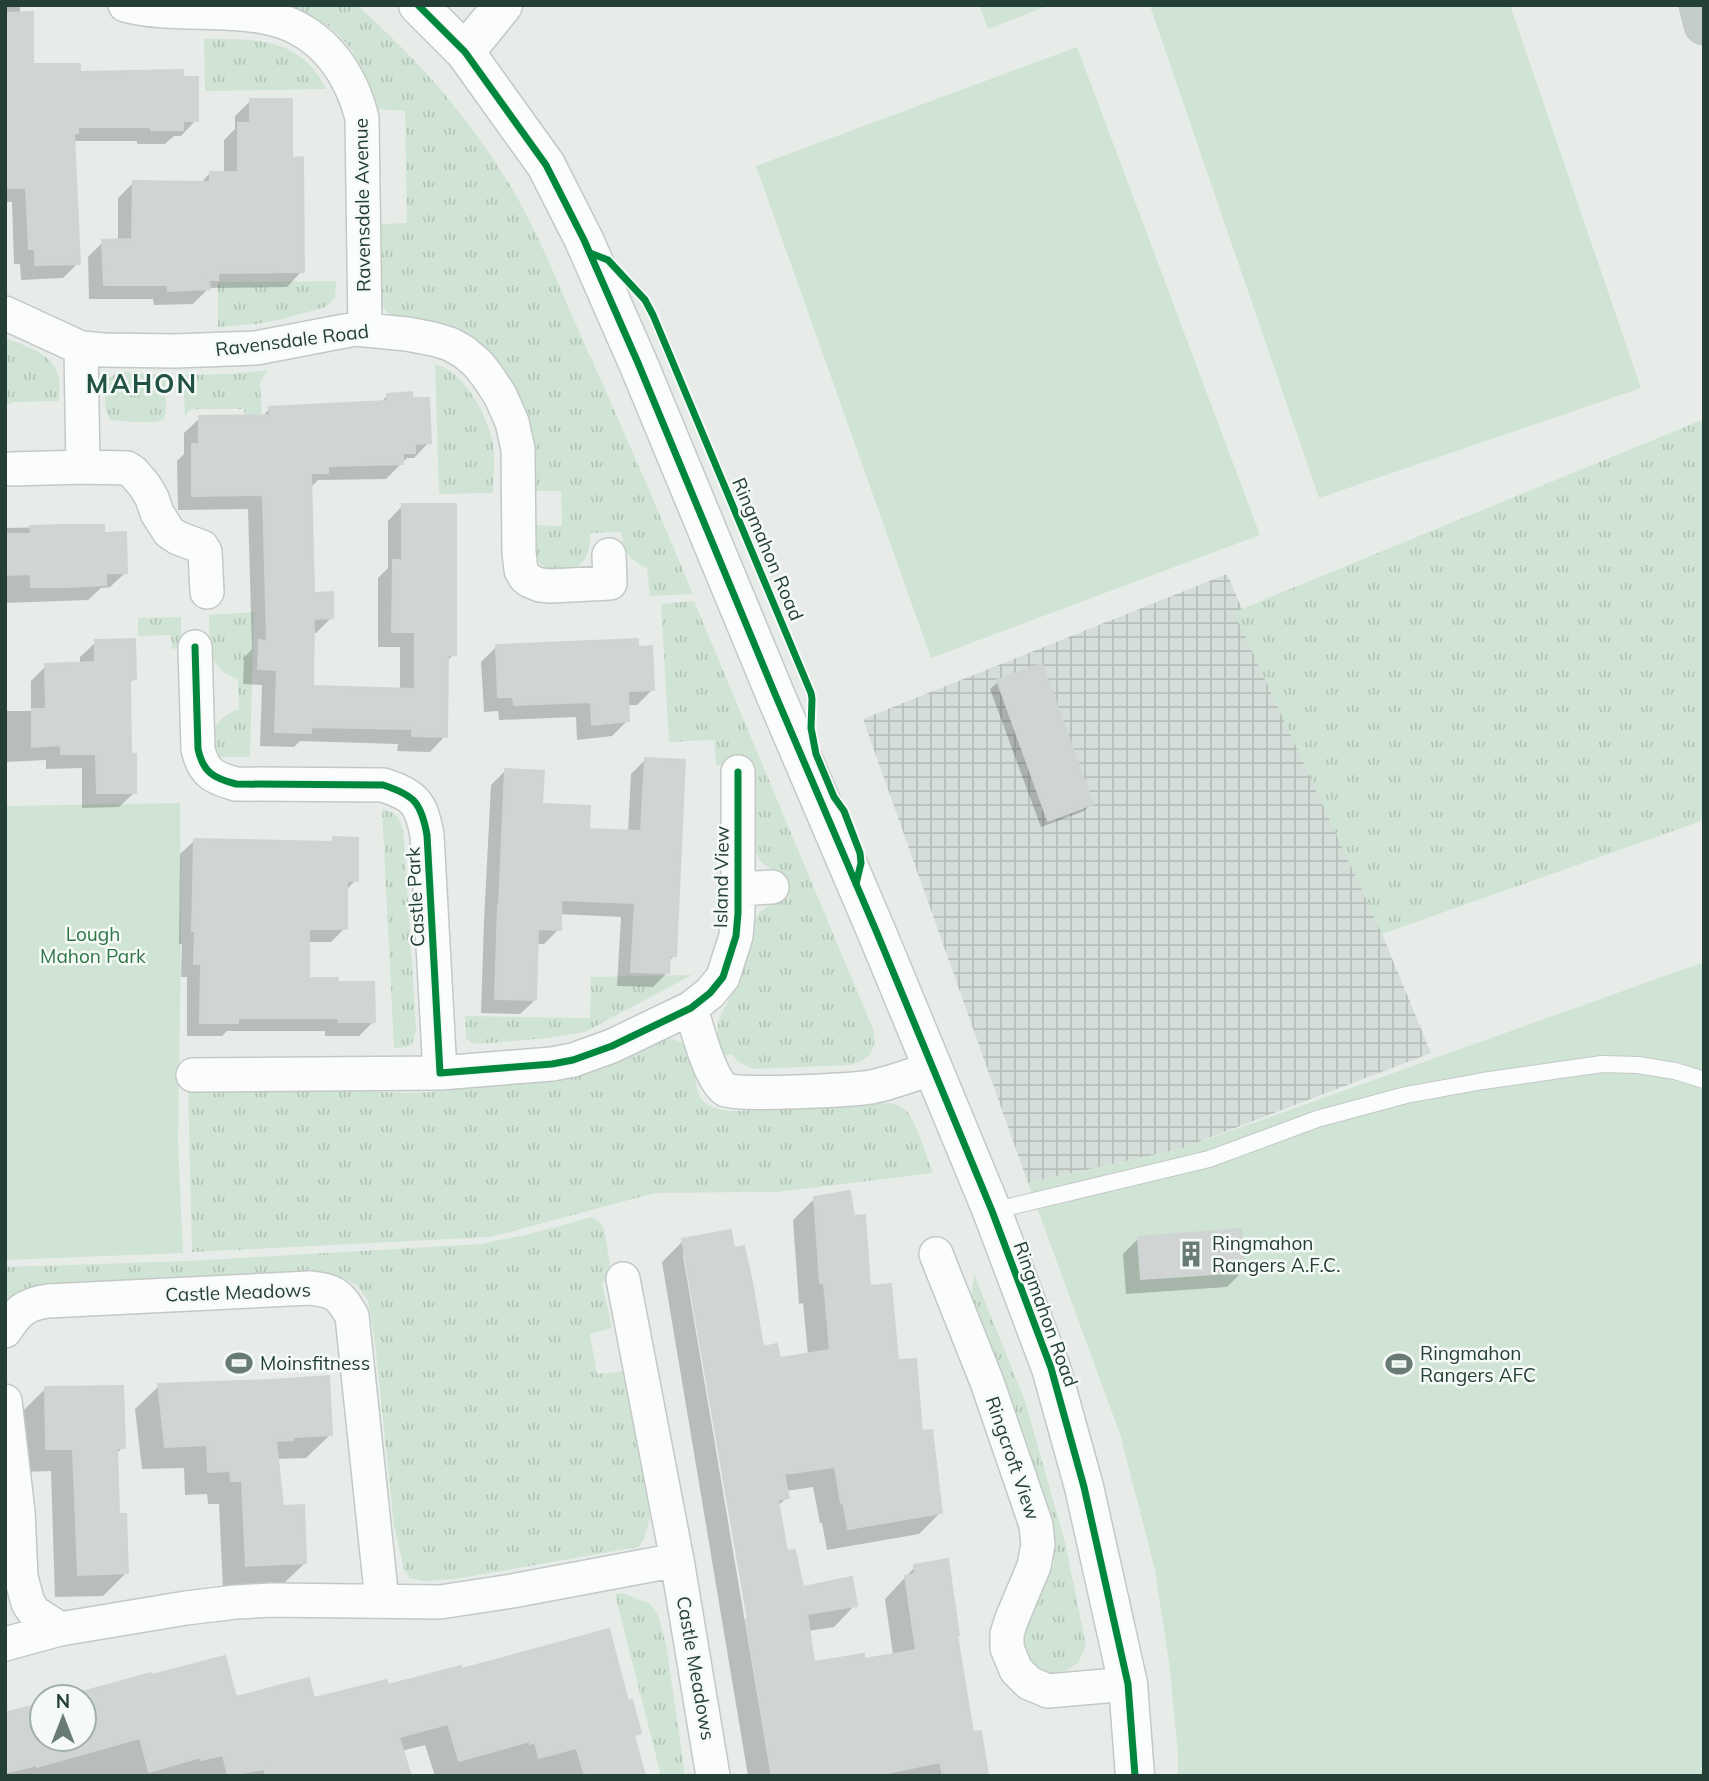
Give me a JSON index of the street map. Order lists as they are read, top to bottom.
{
  "streets": {
    "street": [
      "Ravensdale Avenue",
      "Ravensdale Road",
      "Ringmahon Road",
      "Island View",
      "Castle Park",
      "Castle Meadows",
      "Ringcroft View"
    ]
  },
  "crossings": [
    ["Ravensdale Avenue", "Ravensdale Road"],
    ["Ringmahon Road", "Ringcroft View"]
  ],
  "districts": ["MAHON"],
  "parks": ["Lough Mahon Park"],
  "places": {
    "building": ["Ringmahon Rangers A.F.C."],
    "sports": ["Moinsfitness", "Ringmahon Rangers AFC"]
  },
  "north": "top"
}
